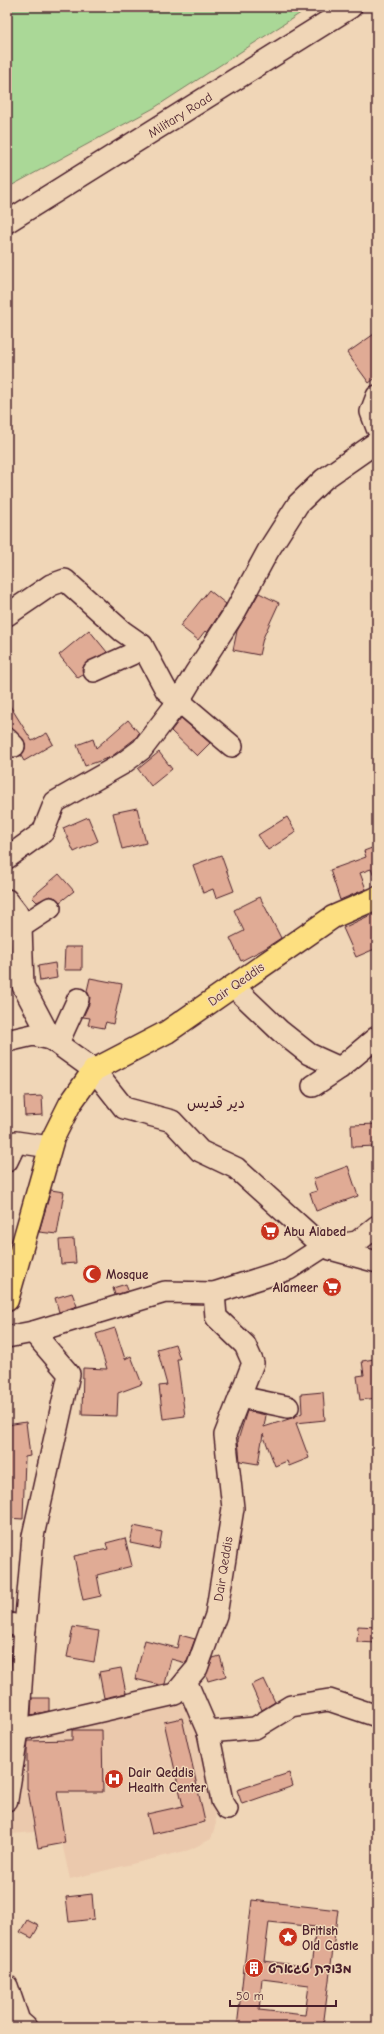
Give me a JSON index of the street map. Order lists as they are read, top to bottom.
{
  "streets": {
    "main road": ["Dair Qeddis"],
    "street": ["Military Road"]
  },
  "districts": ["دير قديس"],
  "places": {
    "supermarket": ["Abu Alabed", "Alameer"],
    "mosque": ["Mosque"],
    "hospital": ["Dair Qeddis Health Center"],
    "place": ["British Old Castle"],
    "building": ["מצודת טגארט"]
  },
  "scale_bar": "50 m"
}
